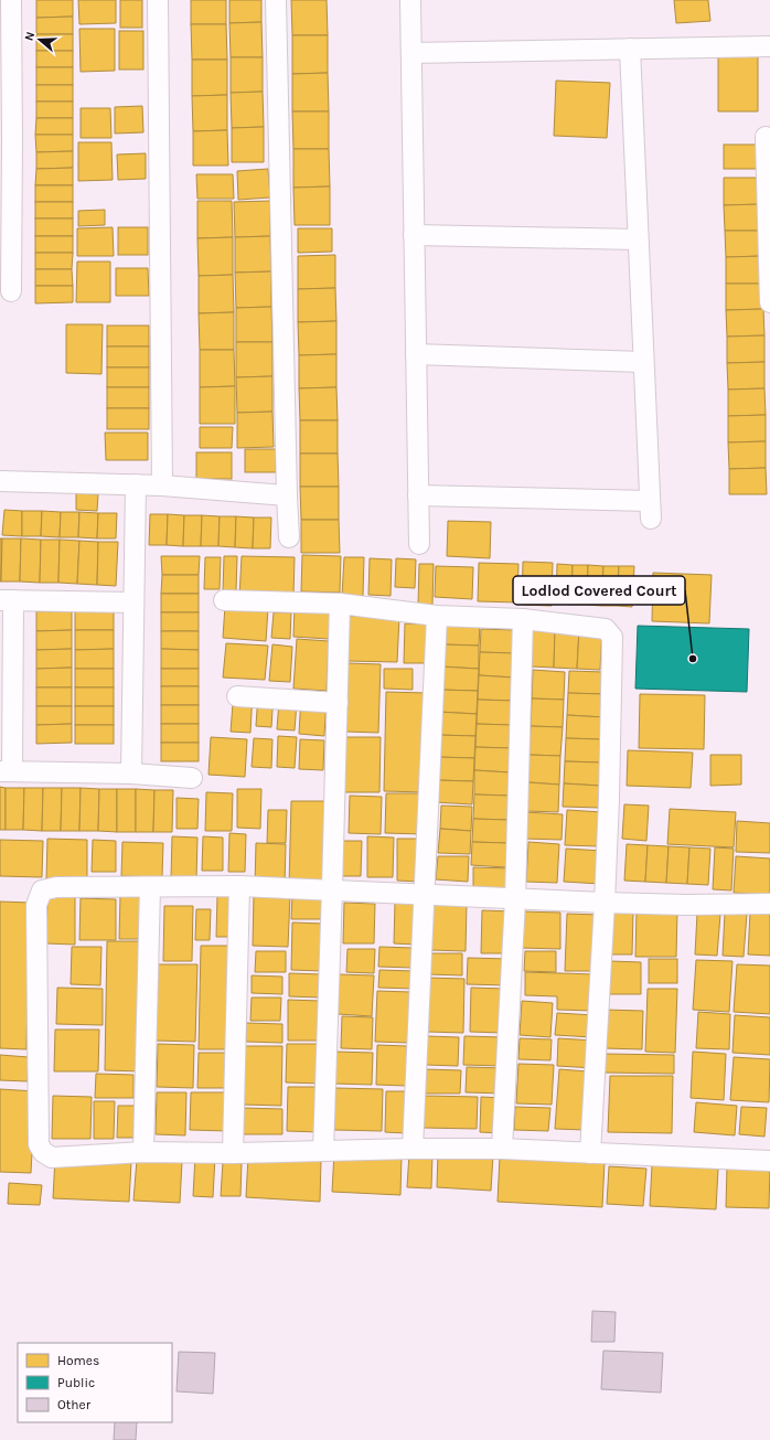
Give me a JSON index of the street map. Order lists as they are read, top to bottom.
{
  "places": ["Lodlod Covered Court"],
  "legend": ["Homes", "Public", "Other"],
  "north": "left"
}
